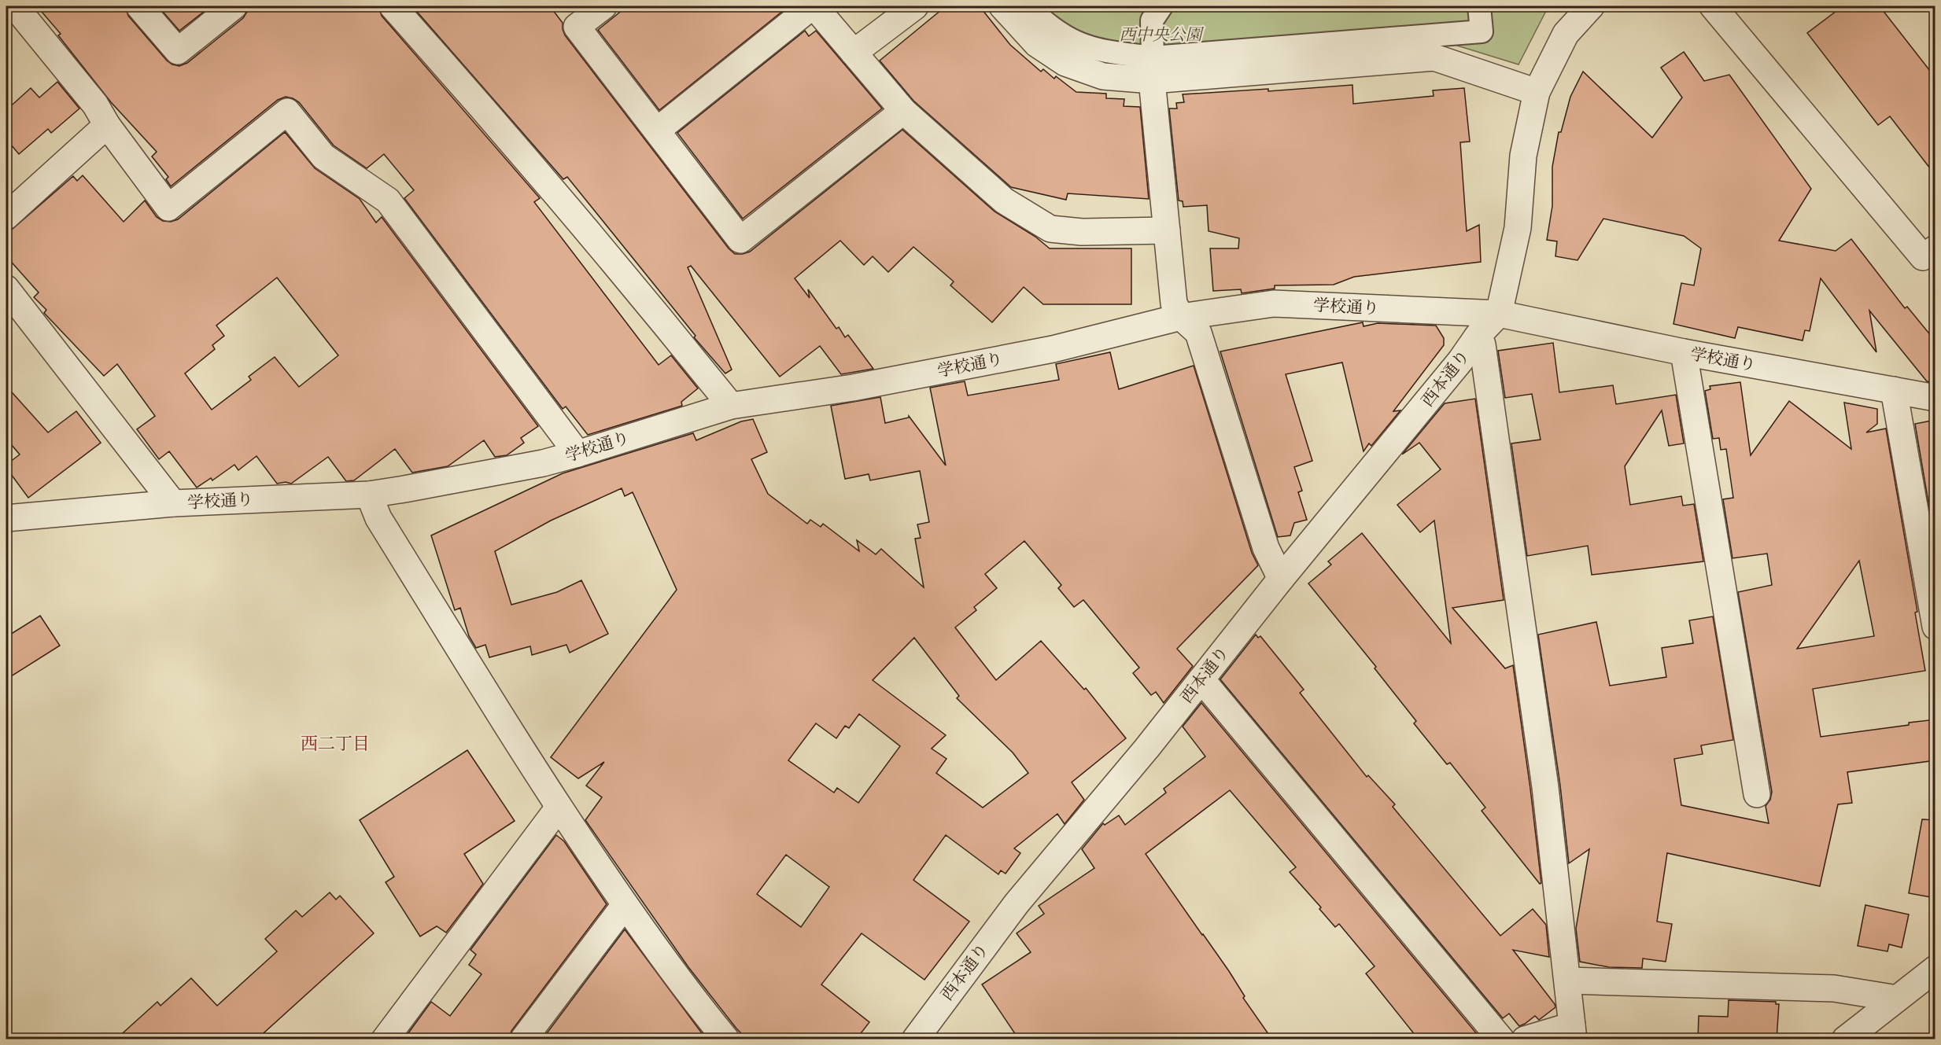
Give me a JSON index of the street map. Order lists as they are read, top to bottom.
{
  "streets": {
    "street": ["学校通り", "西本通り"]
  },
  "crossings": [
    ["学校通り", "西本通り"]
  ],
  "districts": ["西二丁目"],
  "parks": ["西中央公園"]
}
